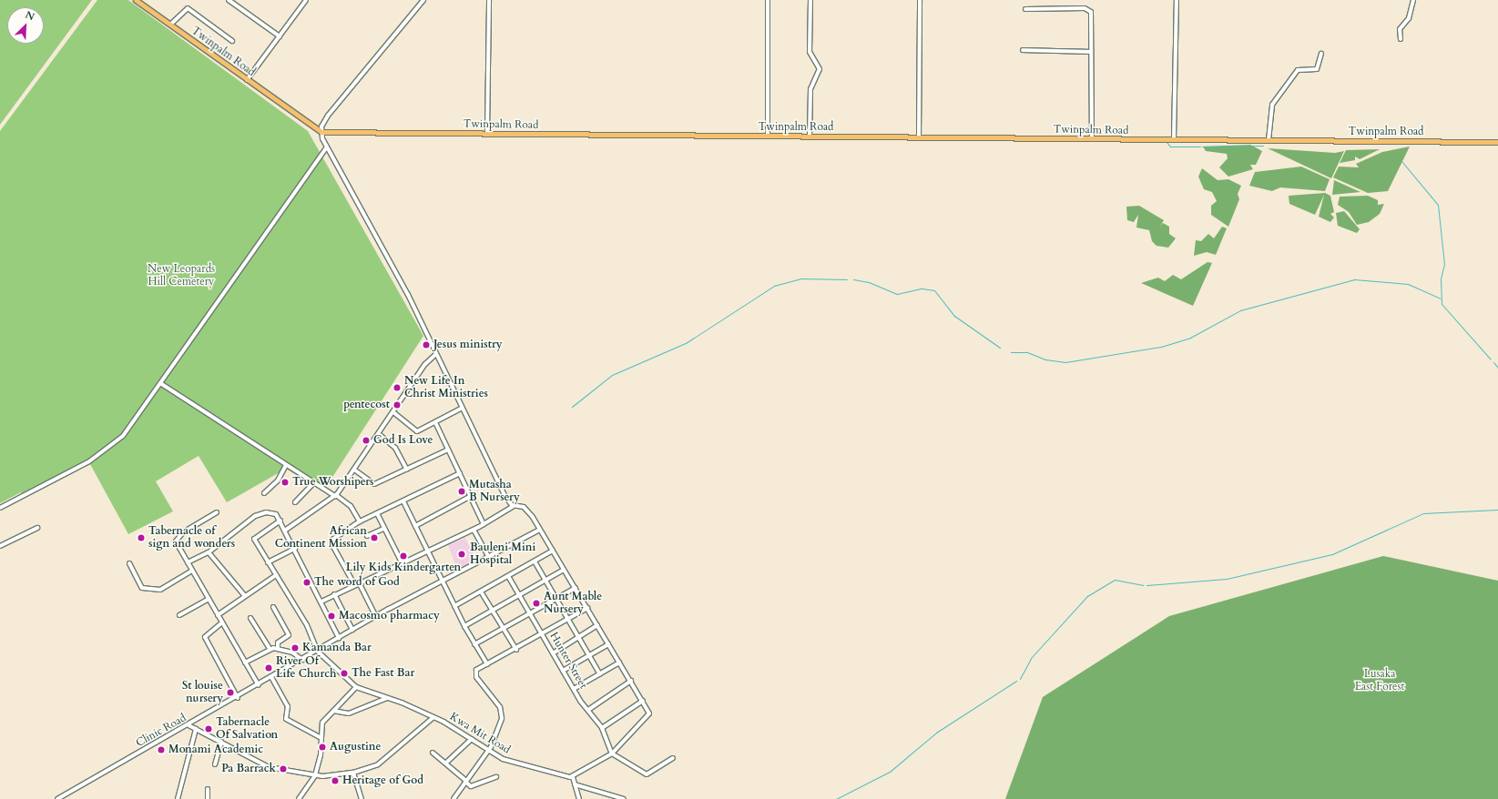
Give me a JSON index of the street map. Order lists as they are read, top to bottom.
{
  "streets": {
    "main road": ["Twinpalm Road"],
    "street": ["Hunter Street", "Clinic Road", "Kwa Mit Road"]
  },
  "crossings": [
    ["Clinic Road", "Kwa Mit Road"]
  ],
  "parks": ["New Leopards Hill Cemetery", "Lusaka East Forest"],
  "places": [
    "Jesus ministry",
    "New Life In Christ Ministries",
    "pentecost",
    "God Is Love",
    "True Worshipers",
    "Mutasha B Nursery",
    "Tabernacle of sign and wonders",
    "African Continent Mission",
    "Bauleni Mini Hospital",
    "Lily Kids Kindergarten",
    "The word of God",
    "Aunt Mable Nursery",
    "Macosmo pharmacy",
    "Kamanda Bar",
    "River Of Life Church",
    "The Fast Bar",
    "St louise nursery",
    "Tabernacle Of Salvation",
    "Augustine",
    "Monami Academic",
    "Pa Barrack",
    "Heritage of God"
  ],
  "north": "top right"
}
